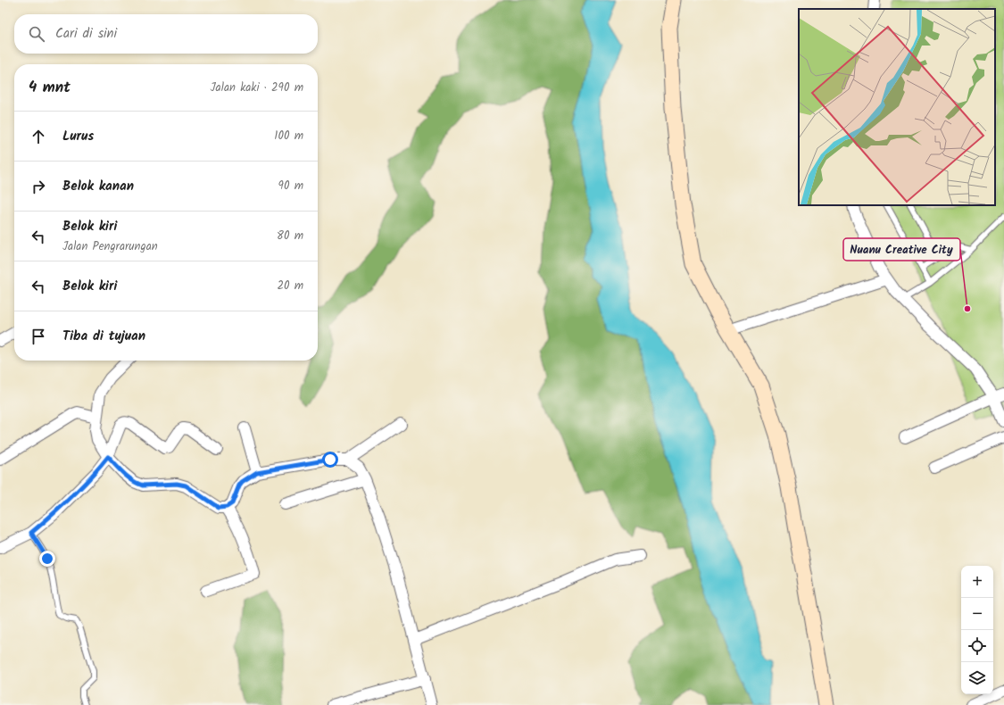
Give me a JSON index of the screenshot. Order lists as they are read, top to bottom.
{
  "places": ["Nuanu Creative City"],
  "page": {
    "search": "Cari di sini",
    "heading": ["4 mnt", "Jalan kaki · 290 m"],
    "list": [
      ["Lurus", "100 m"],
      ["Belok kanan", "90 m"],
      ["Belok kiri", "Jalan Pengrarungan", "80 m"],
      ["Belok kiri", "20 m"],
      "Tiba di tujuan"
    ],
    "map_buttons": ["+", "−"]
  }
}
